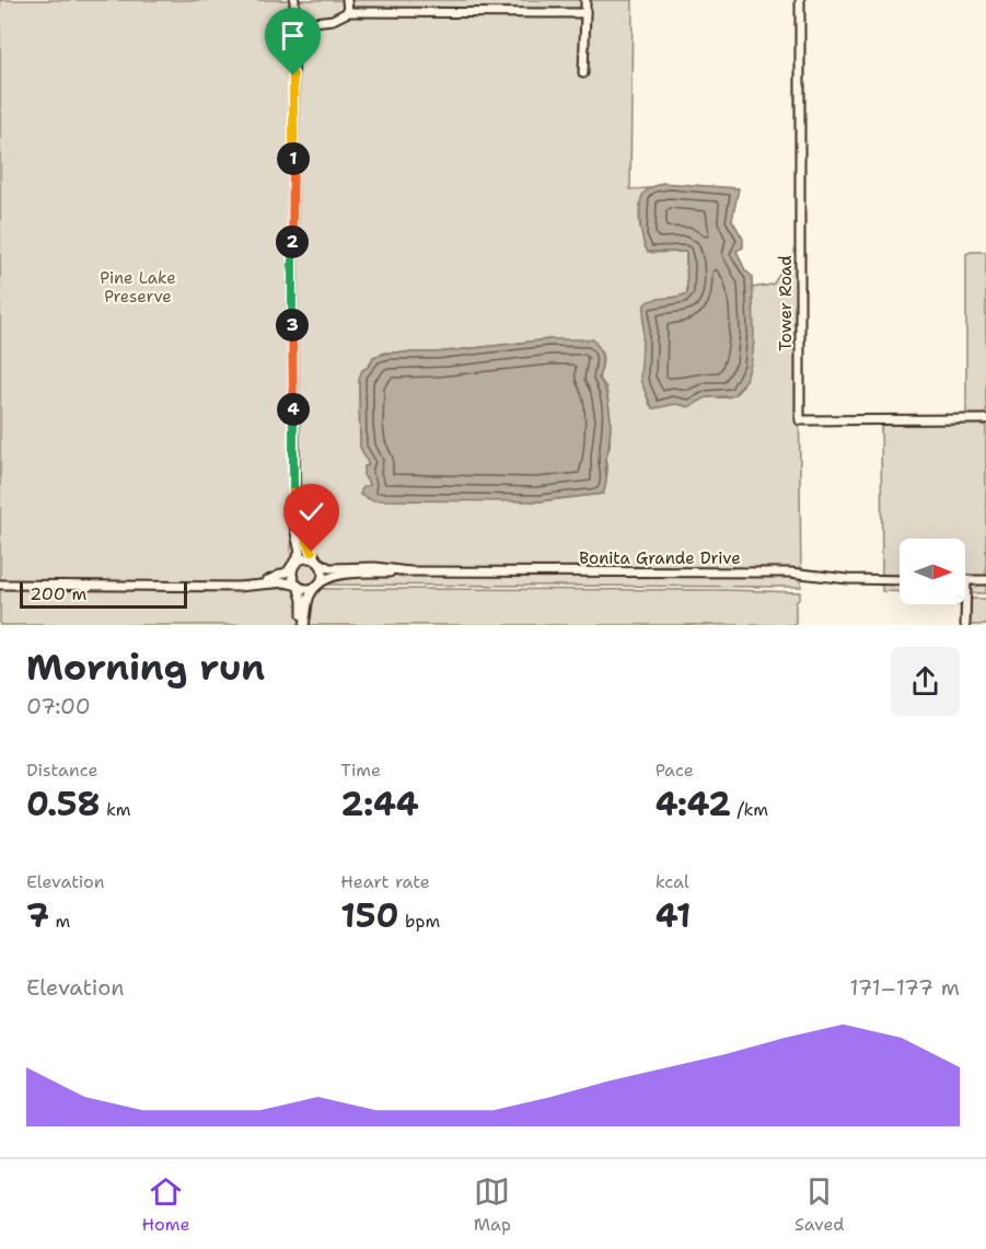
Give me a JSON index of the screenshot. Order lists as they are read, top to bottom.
{
  "streets": {
    "street": ["Tower Road", "Bonita Grande Drive"]
  },
  "parks": ["Pine Lake Preserve"],
  "scale_bar": "200 m",
  "north": "right",
  "page": {
    "pins": [
      "1",
      "2",
      "3",
      "4"
    ],
    "scale": "200 m",
    "heading": ["Morning run", "07:00"],
    "stats": [
      ["Distance", "0.58 km"],
      ["Time", "2:44"],
      ["Pace", "4:42 /km"],
      ["Elevation", "7 m"],
      ["Heart rate", "150 bpm"],
      ["kcal", "41"]
    ],
    "chart": ["Elevation", "171–177 m"],
    "tabs": ["Home", "Map", "Saved"]
  }
}
